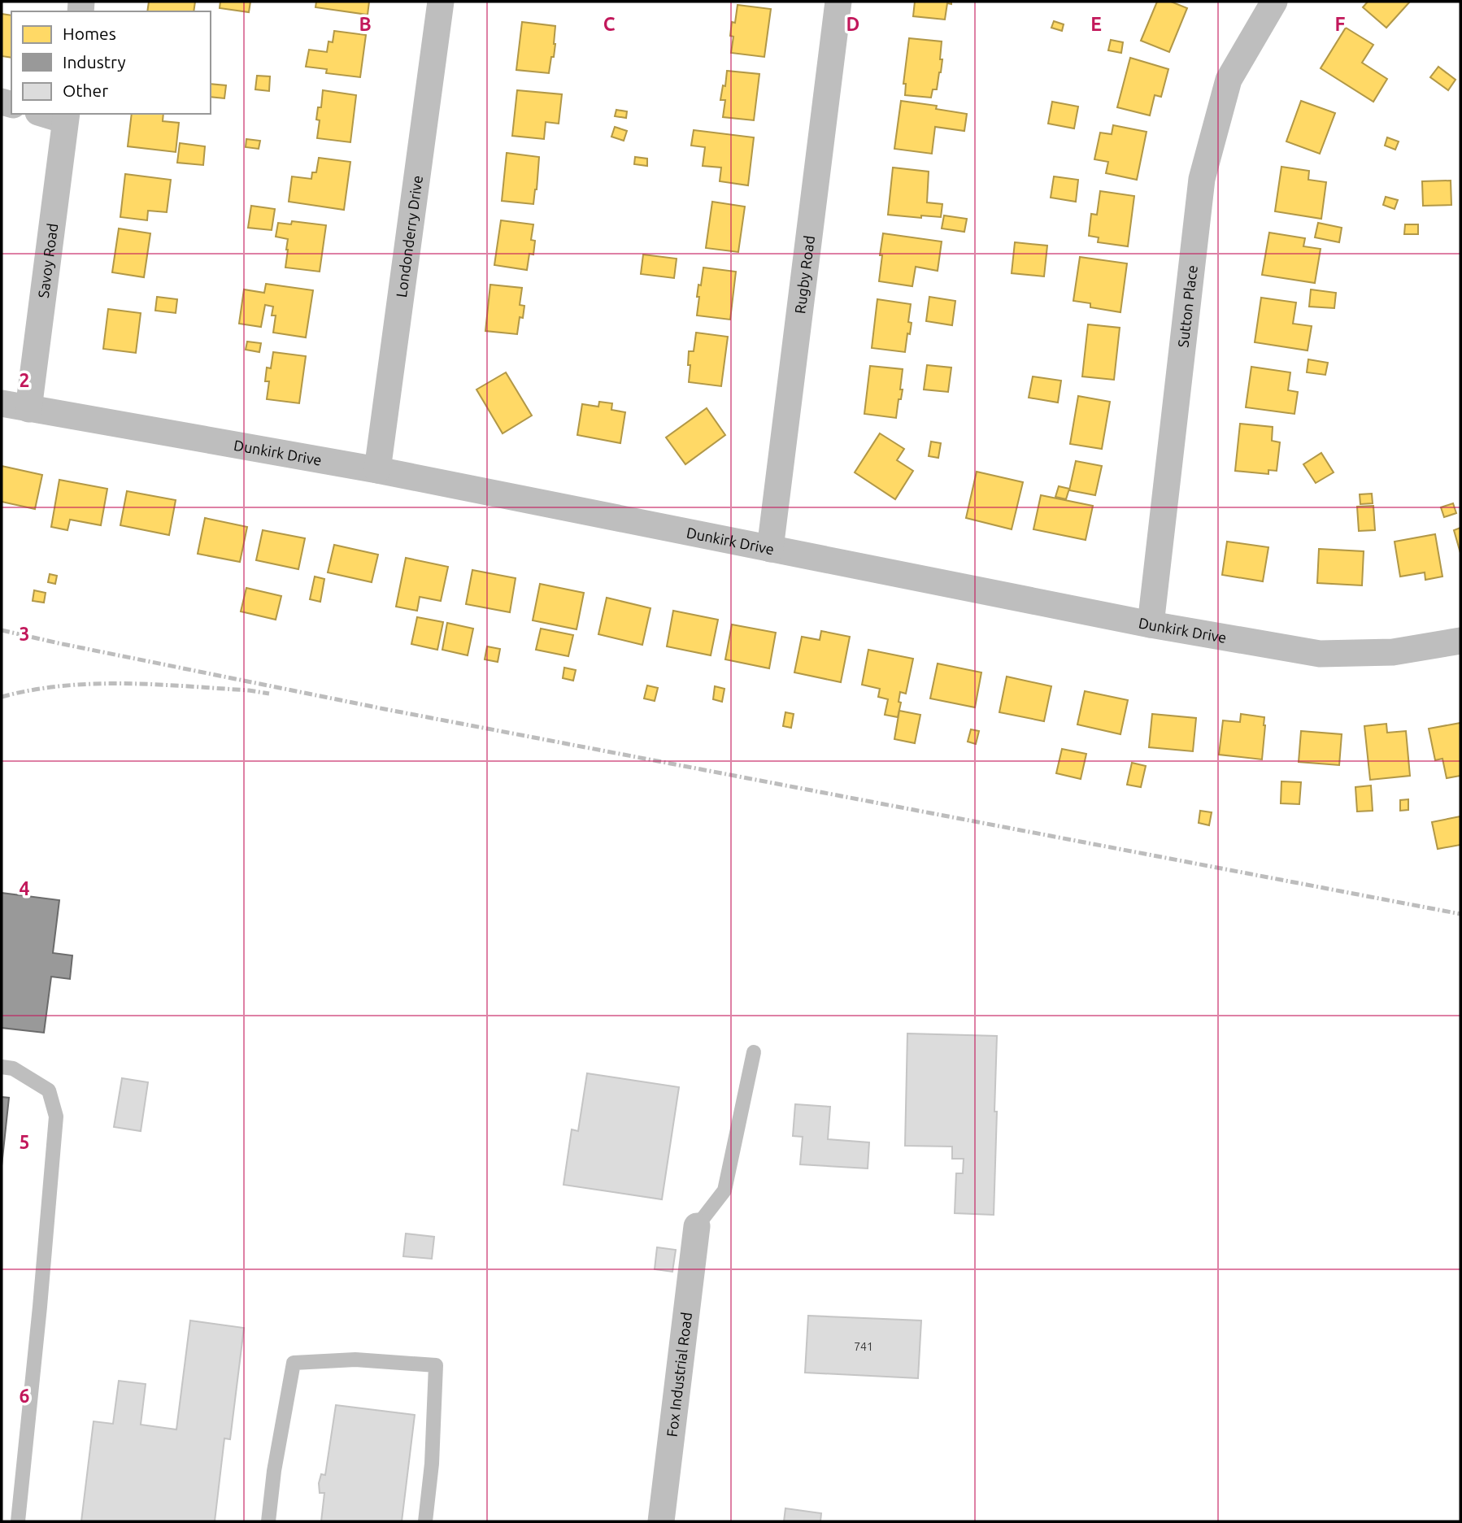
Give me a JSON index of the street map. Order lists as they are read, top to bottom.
{
  "streets": {
    "street": [
      "Londonderry Drive",
      "Savoy Road",
      "Rugby Road",
      "Sutton Place",
      "Dunkirk Drive",
      "Fox Industrial Road"
    ]
  },
  "crossings": [
    ["Londonderry Drive", "Dunkirk Drive"],
    ["Savoy Road", "Dunkirk Drive"],
    ["Rugby Road", "Dunkirk Drive"],
    ["Sutton Place", "Dunkirk Drive"]
  ],
  "house_numbers": ["741"],
  "legend": ["Homes", "Industry", "Other"],
  "grid": {
    "columns": [
      "B",
      "C",
      "D",
      "E",
      "F"
    ],
    "rows": [
      "2",
      "3",
      "4",
      "5",
      "6"
    ]
  }
}
